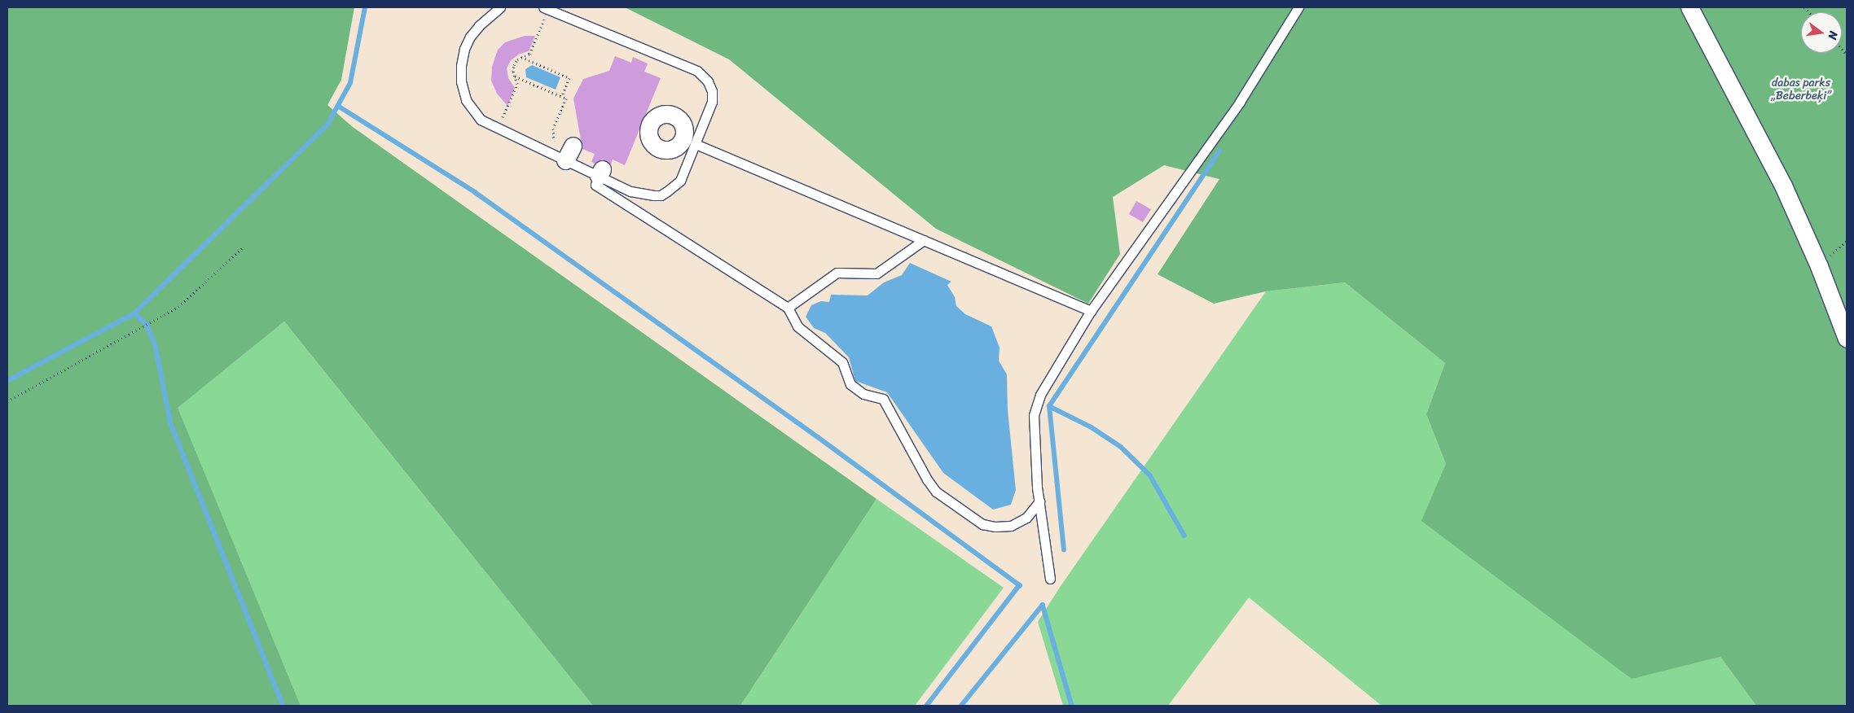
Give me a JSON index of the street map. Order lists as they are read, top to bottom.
{
  "parks": ["dabas parks „Beberbeķi”"],
  "north": "right"
}
